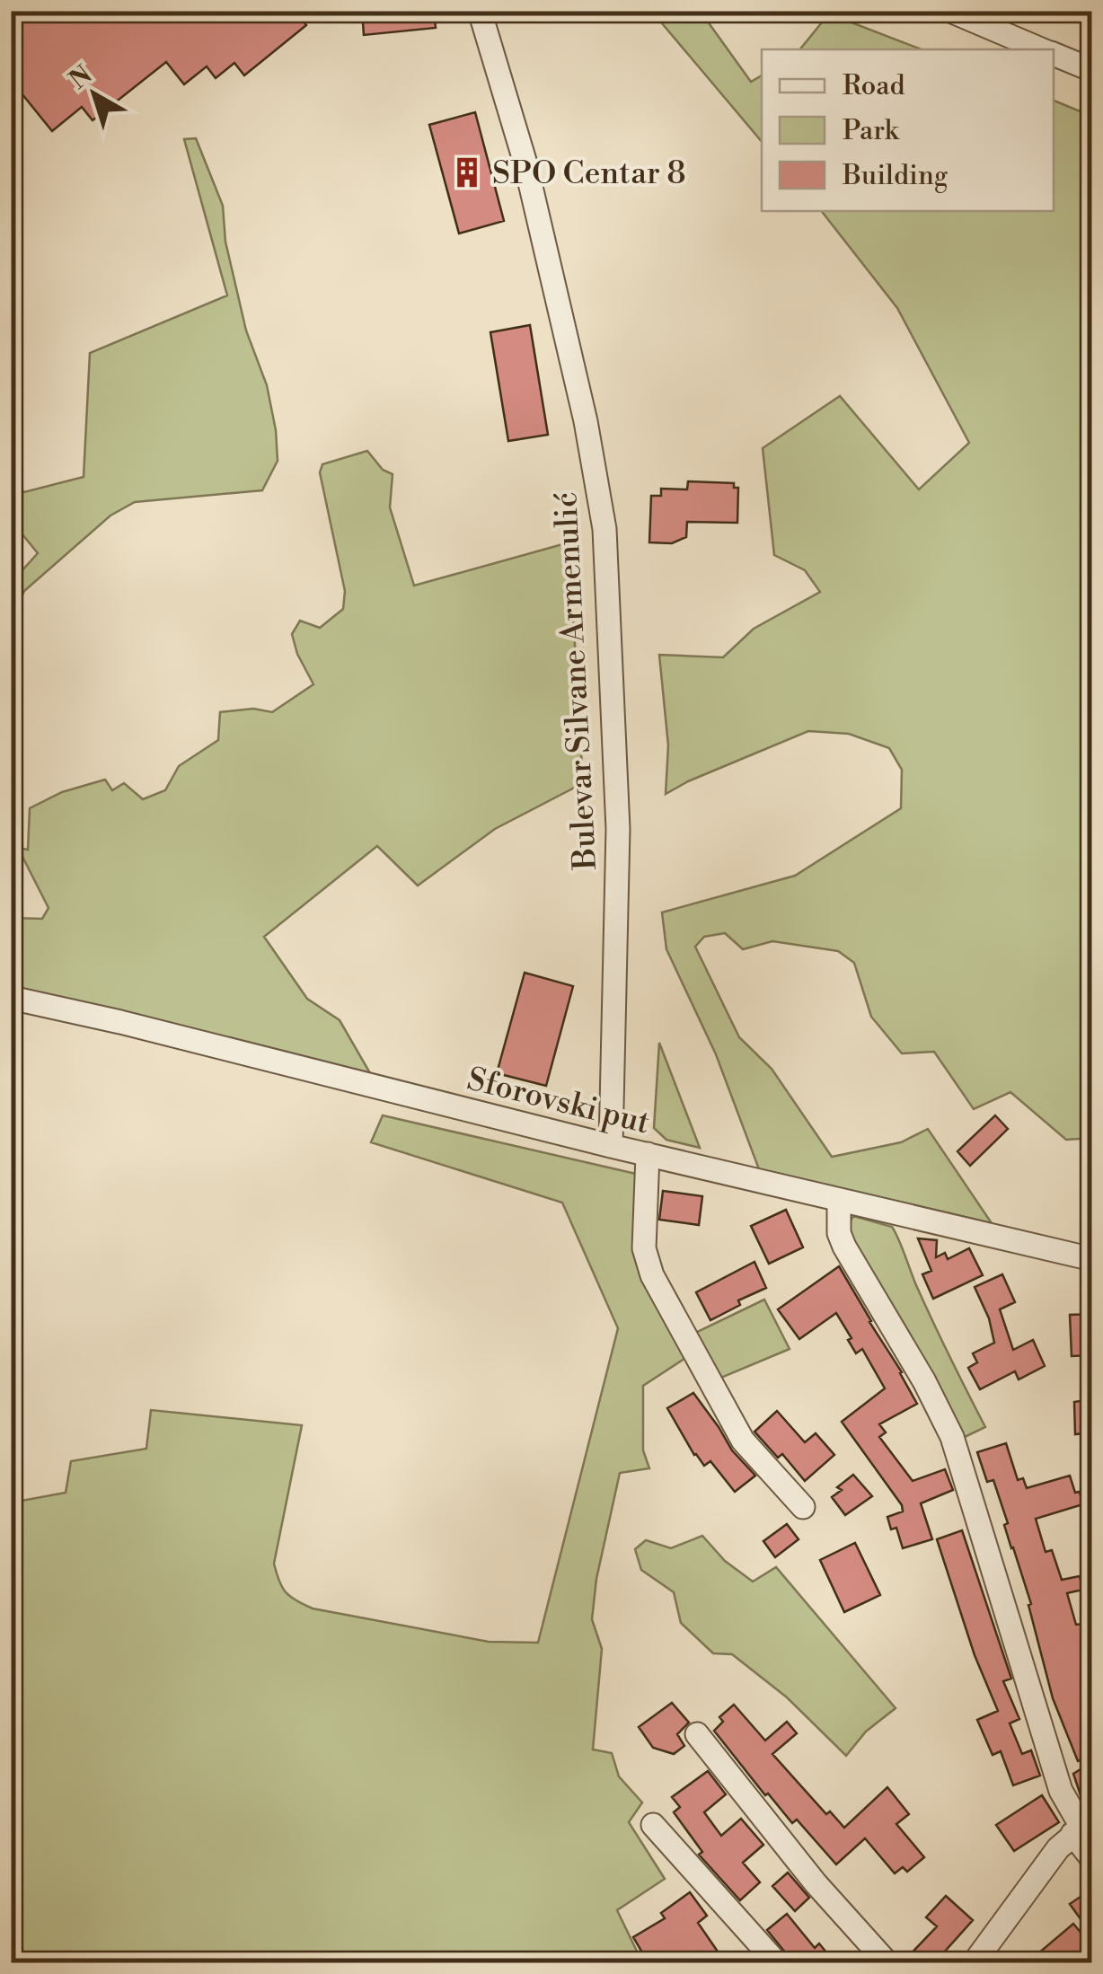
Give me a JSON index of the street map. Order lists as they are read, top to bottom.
{
  "streets": {
    "street": ["Bulevar Silvane Armenulić", "Sforovski put"]
  },
  "crossings": [
    ["Bulevar Silvane Armenulić", "Sforovski put"]
  ],
  "places": {
    "building": ["SPO Centar 8"]
  },
  "legend": ["Road", "Park", "Building"],
  "north": "top left"
}
